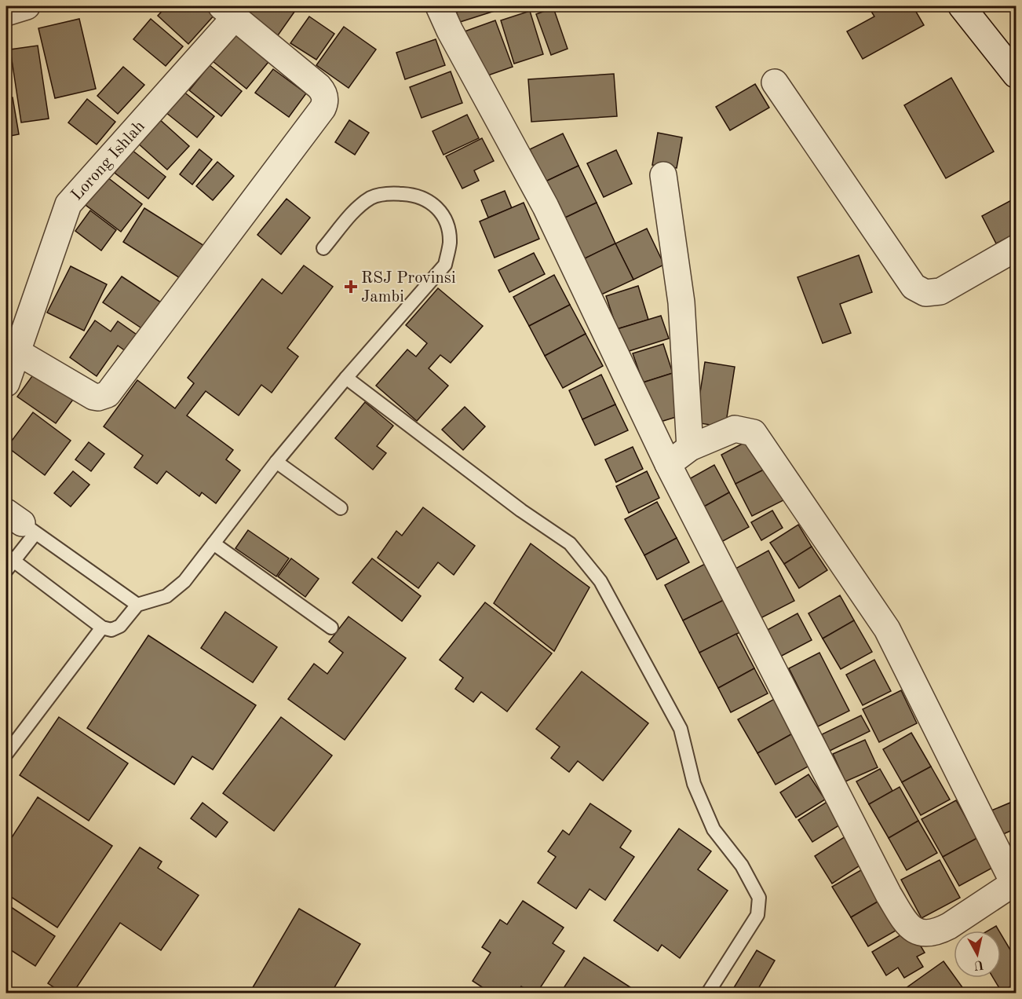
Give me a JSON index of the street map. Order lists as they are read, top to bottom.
{
  "streets": {
    "street": ["Lorong Ishlah"]
  },
  "places": {
    "health": ["RSJ Provinsi Jambi"]
  },
  "north": "bottom"
}
